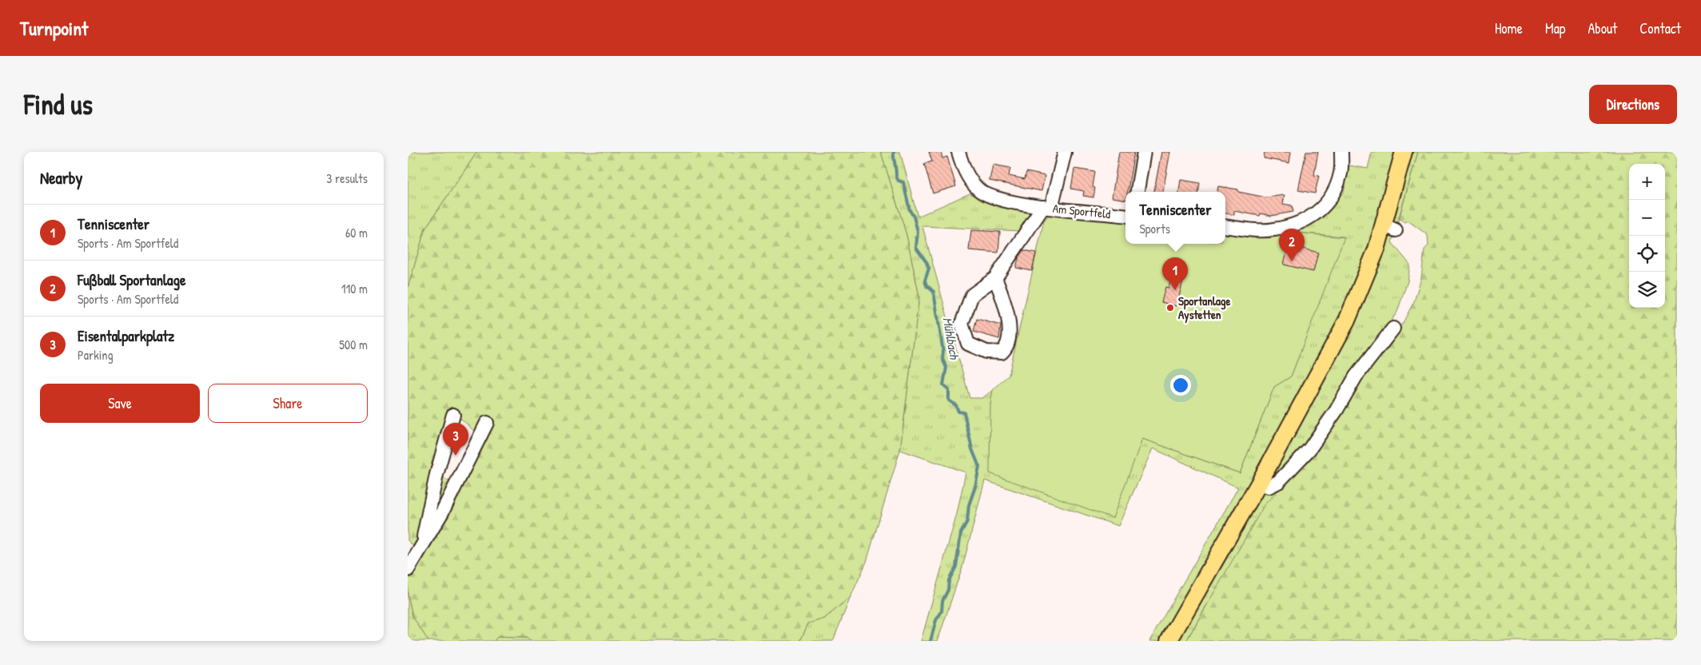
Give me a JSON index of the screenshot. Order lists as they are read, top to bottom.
{
  "streets": {
    "street": ["Am Sportfeld"]
  },
  "water": ["Mühlbach"],
  "places": ["Sportanlage Aystetten"],
  "page": {
    "header": "Turnpoint",
    "nav": [
      "Home",
      "Map",
      "About",
      "Contact"
    ],
    "buttons": [
      "Directions",
      ["Save", "Share"]
    ],
    "title": "Find us",
    "heading": ["Nearby", "3 results"],
    "map_buttons": ["+", "−"],
    "popup": ["Tenniscenter", "Sports"],
    "list": [
      {
        "mark": "1",
        "name": "Tenniscenter",
        "note": "Sports · Am Sportfeld",
        "value": "60 m"
      },
      {
        "mark": "2",
        "name": "Fußball Sportanlage",
        "note": "Sports · Am Sportfeld",
        "value": "110 m"
      },
      {
        "mark": "3",
        "name": "Eisentalparkplatz",
        "note": "Parking",
        "value": "500 m"
      }
    ],
    "pins": ["2", "1", "3"]
  }
}
